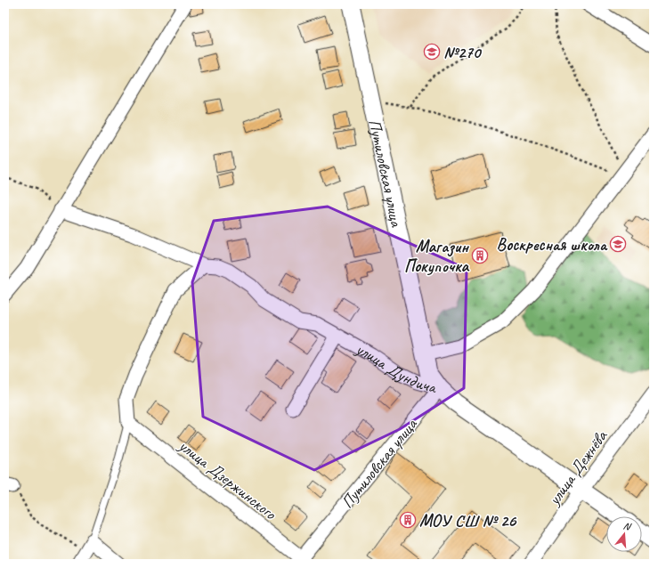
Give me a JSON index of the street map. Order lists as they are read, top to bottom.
{
  "streets": {
    "street": [
      "Путиловская улица",
      "улица Дундича",
      "улица Дежнёва",
      "улица Дзержинского"
    ]
  },
  "crossings": [
    ["Путиловская улица", "улица Дундича"],
    ["Путиловская улица", "улица Дзержинского"],
    ["улица Дундича", "улица Дежнёва"]
  ],
  "places": {
    "school or university": ["№270", "Воскресная школа"],
    "building": ["Магазин Покупочка", "МОУ СШ № 26"]
  },
  "north": "top"
}
